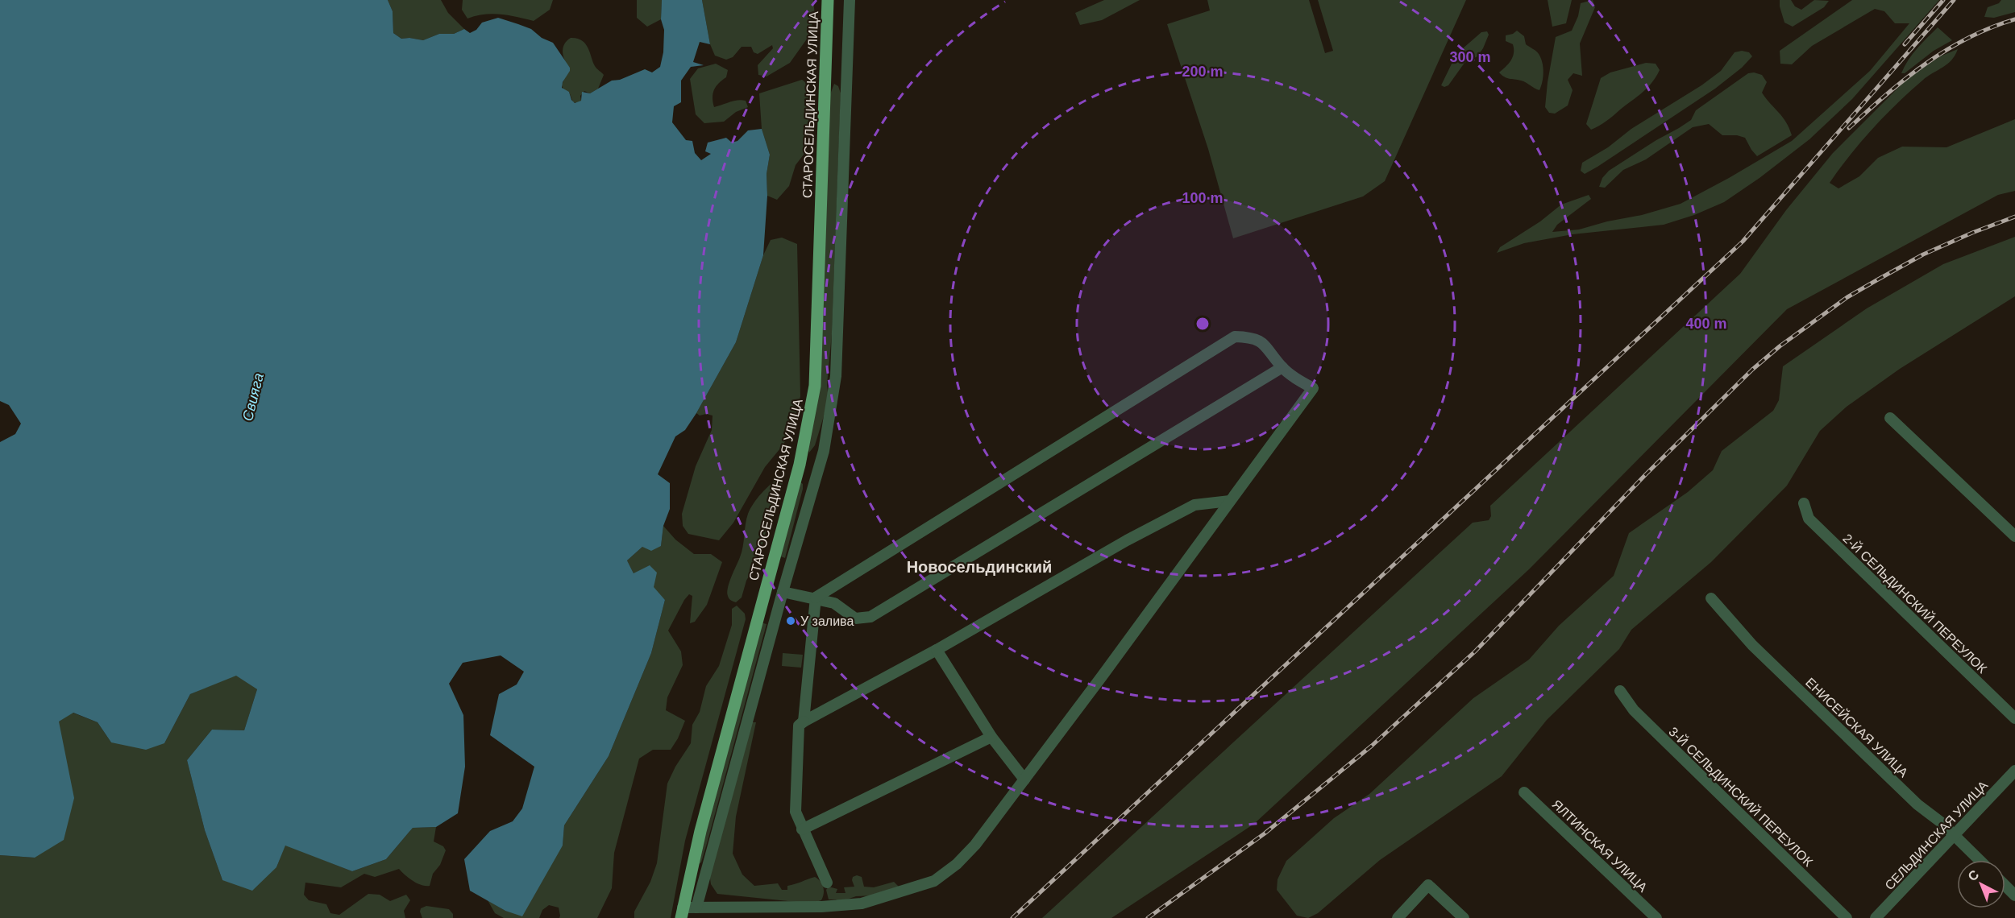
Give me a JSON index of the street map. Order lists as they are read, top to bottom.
{
  "streets": {
    "main road": ["СТАРОСЕЛЬДИНСКАЯ УЛИЦА"],
    "street": [
      "2-Й СЕЛЬДИНСКИЙ ПЕРЕУЛОК",
      "ЕНИСЕЙСКАЯ УЛИЦА",
      "3-Й СЕЛЬДИНСКИЙ ПЕРЕУЛОК",
      "СЕЛЬДИНСКАЯ УЛИЦА",
      "ЯЛТИНСКАЯ УЛИЦА"
    ]
  },
  "crossings": [
    ["ЕНИСЕЙСКАЯ УЛИЦА", "СЕЛЬДИНСКАЯ УЛИЦА"]
  ],
  "districts": ["Новосельдинский"],
  "water": ["Свияга"],
  "places": ["У залива"],
  "north": "top left",
  "rings": [
    "300 m",
    "200 m",
    "100 m",
    "400 m"
  ]
}
